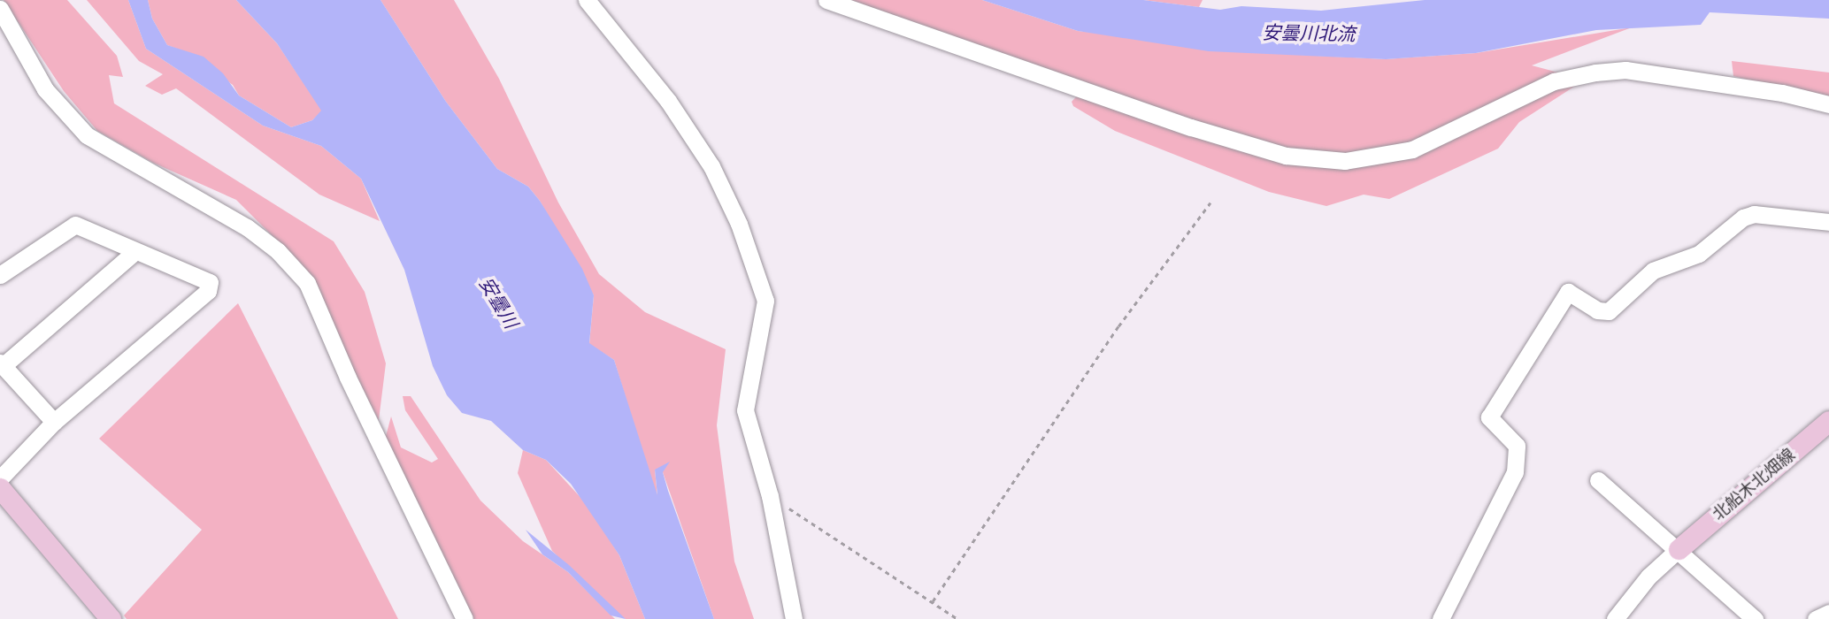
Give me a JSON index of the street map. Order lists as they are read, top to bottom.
{
  "streets": {
    "main road": ["北船木北畑線"]
  },
  "water": ["安曇川北流", "安曇川"]
}
